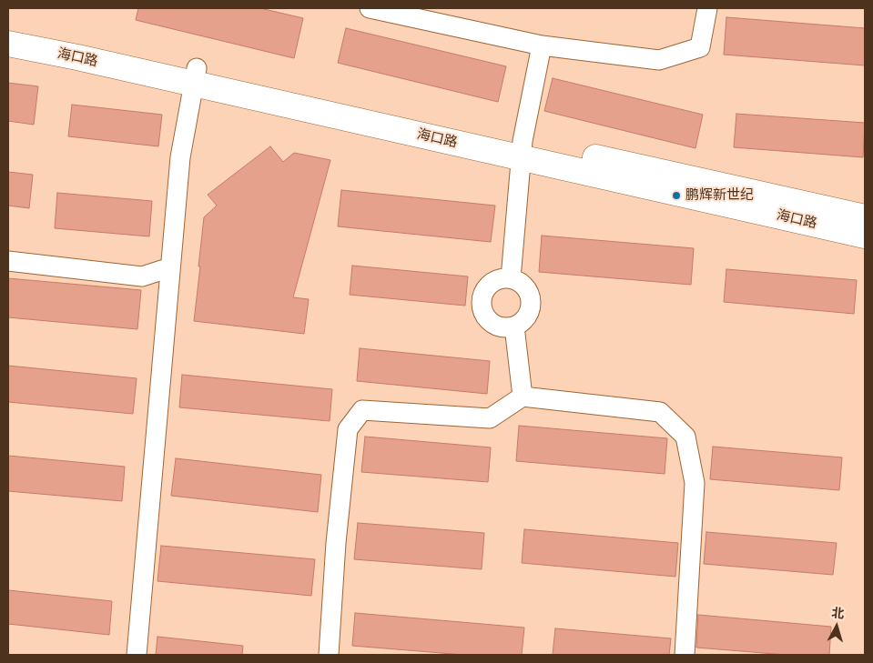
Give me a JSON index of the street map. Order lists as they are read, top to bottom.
{
  "streets": {
    "main road": ["海口路"]
  },
  "places": ["鹏辉新世纪"],
  "north": "top"
}
